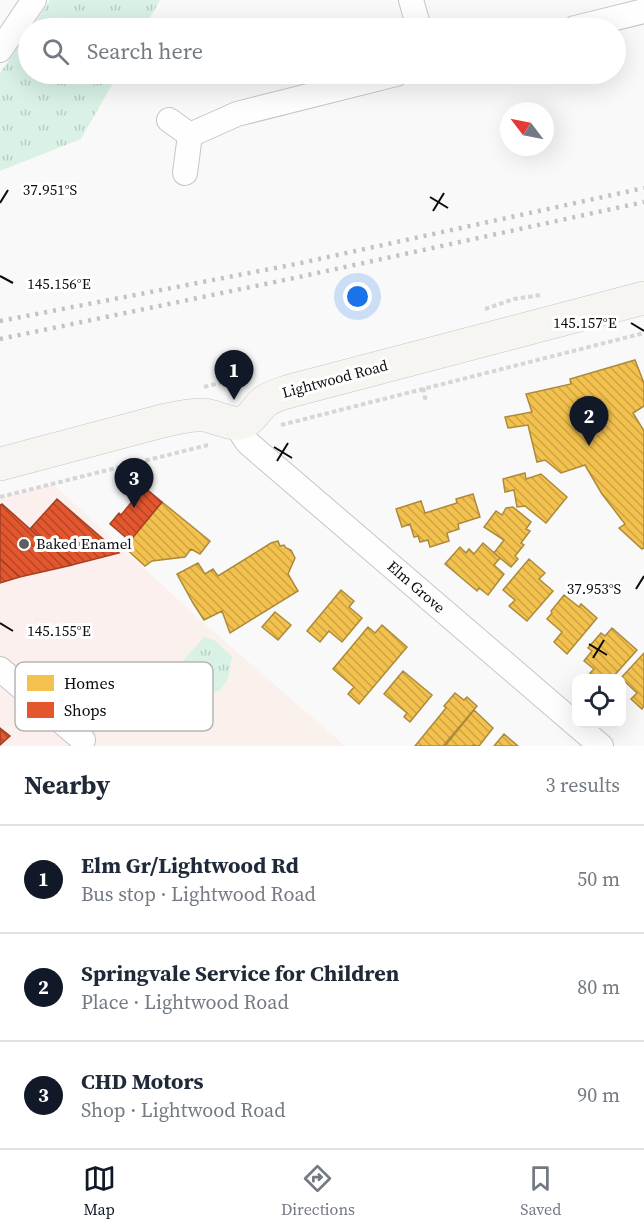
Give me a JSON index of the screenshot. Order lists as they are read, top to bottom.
{
  "streets": {
    "main road": ["Lightwood Road"],
    "street": ["Elm Grove"]
  },
  "crossings": [
    ["Lightwood Road", "Elm Grove"]
  ],
  "places": ["Baked Enamel"],
  "legend": ["Homes", "Shops"],
  "north": "top left",
  "page": {
    "search": "Search here",
    "pins": ["1", "2", "3"],
    "heading": ["Nearby", "3 results"],
    "list": [
      {
        "mark": "1",
        "name": "Elm Gr/Lightwood Rd",
        "note": "Bus stop · Lightwood Road",
        "value": "50 m"
      },
      {
        "mark": "2",
        "name": "Springvale Service for Children",
        "note": "Place · Lightwood Road",
        "value": "80 m"
      },
      {
        "mark": "3",
        "name": "CHD Motors",
        "note": "Shop · Lightwood Road",
        "value": "90 m"
      }
    ],
    "nav": ["Map", "Directions", "Saved"]
  },
  "coordinates": [
    "37.951°S",
    "145.156°E",
    "145.157°E",
    "37.953°S",
    "145.155°E"
  ]
}
